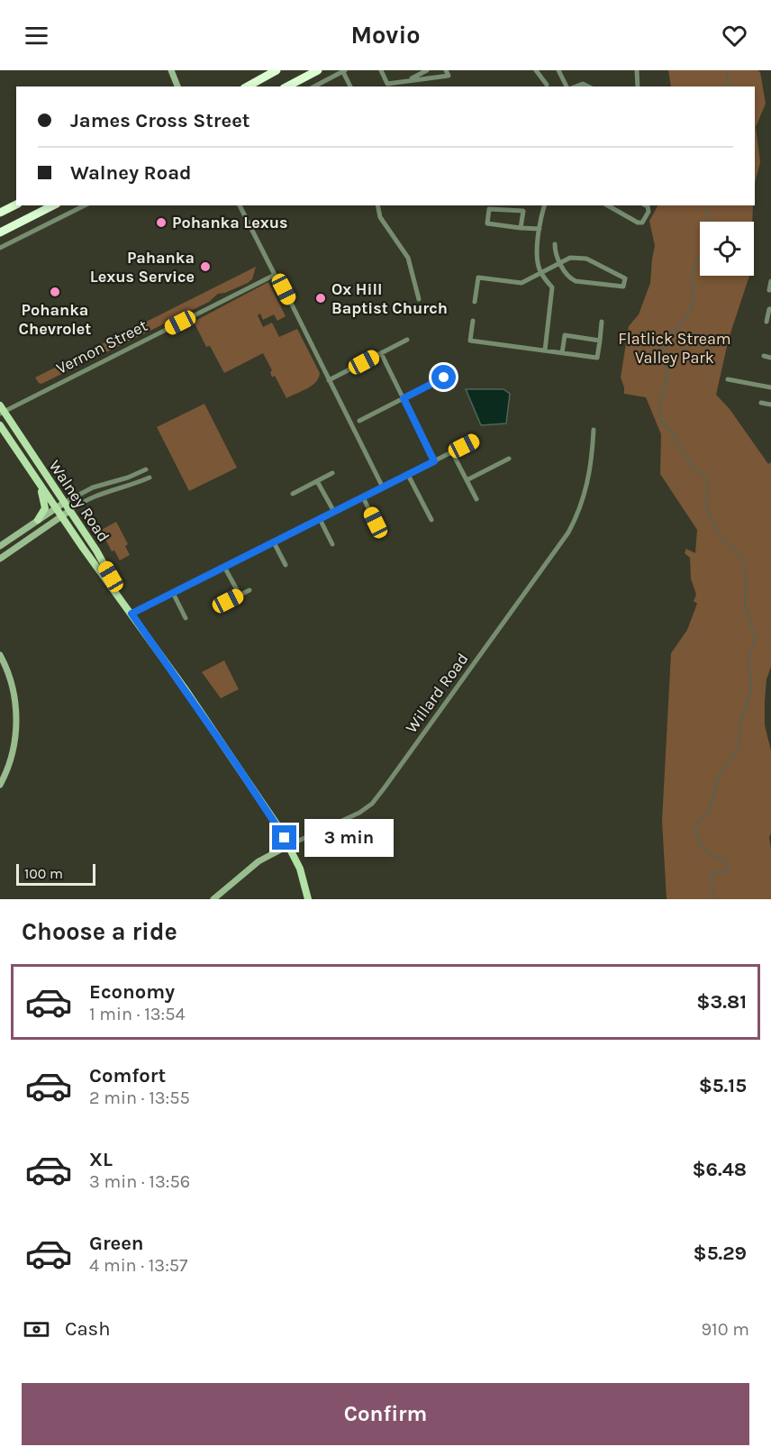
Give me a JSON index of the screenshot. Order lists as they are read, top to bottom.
{
  "streets": {
    "main road": ["Walney Road"],
    "street": ["Vernon Street", "Willard Road"]
  },
  "crossings": [
    ["Vernon Street", "Walney Road"],
    ["Walney Road", "Willard Road"]
  ],
  "parks": ["Flatlick Stream Valley Park"],
  "places": [
    "Pohanka Lexus",
    "Pahanka Lexus Service",
    "Pohanka Chevrolet",
    "Ox Hill Baptist Church"
  ],
  "scale_bar": "100 m",
  "page": {
    "header": "Movio",
    "banner": ["James Cross Street", "Walney Road"],
    "bubble": "3 min",
    "scale": "100 m",
    "heading": "Choose a ride",
    "list": [
      {
        "name": "Economy",
        "note": "1 min · 13:54",
        "value": "$3.81"
      },
      {
        "name": "Comfort",
        "note": "2 min · 13:55",
        "value": "$5.15"
      },
      {
        "name": "XL",
        "note": "3 min · 13:56",
        "value": "$6.48"
      },
      {
        "name": "Green",
        "note": "4 min · 13:57",
        "value": "$5.29"
      }
    ],
    "pay": ["Cash", "910 m"],
    "buttons": "Confirm"
  }
}
